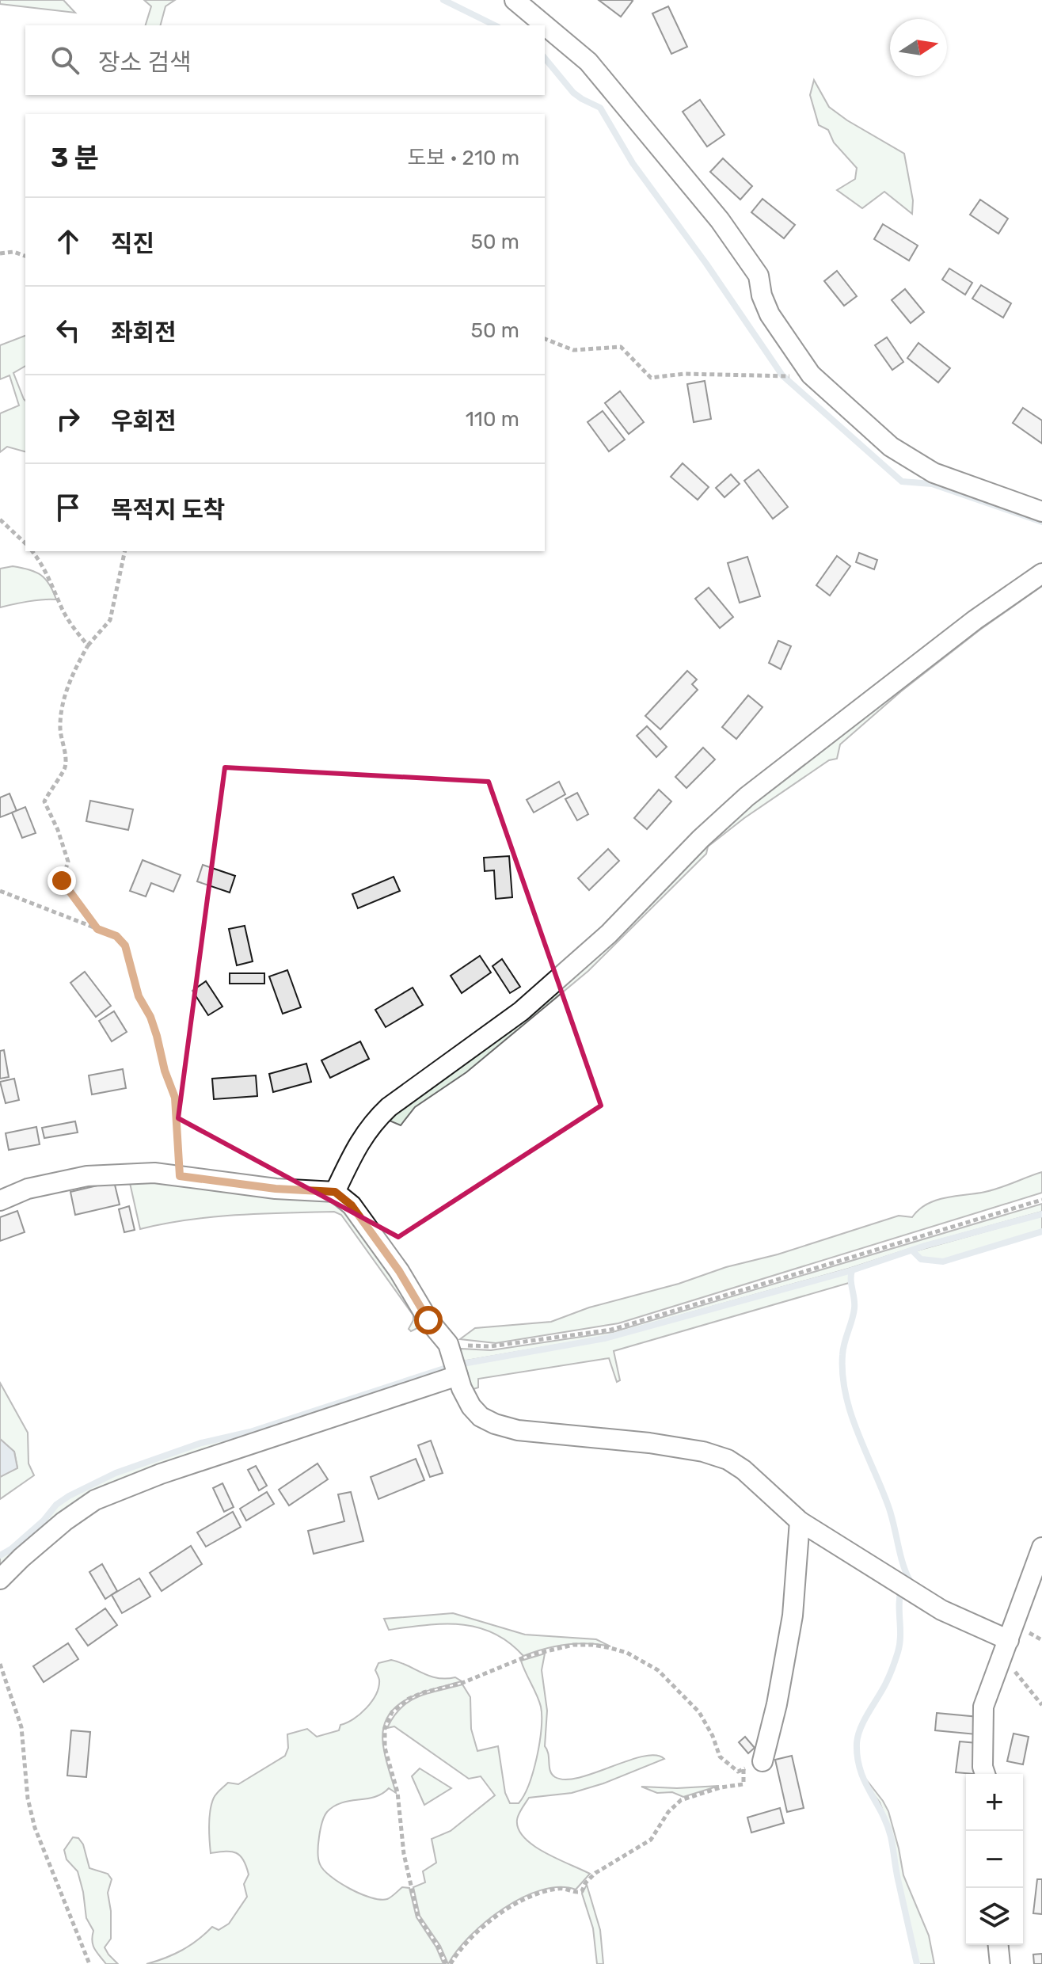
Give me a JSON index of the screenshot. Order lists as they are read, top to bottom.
{
  "north": "right",
  "page": {
    "search": "장소 검색",
    "heading": ["3 분", "도보 · 210 m"],
    "list": [
      ["직진", "50 m"],
      ["좌회전", "50 m"],
      ["우회전", "110 m"],
      "목적지 도착"
    ],
    "map_buttons": ["+", "−"]
  }
}
